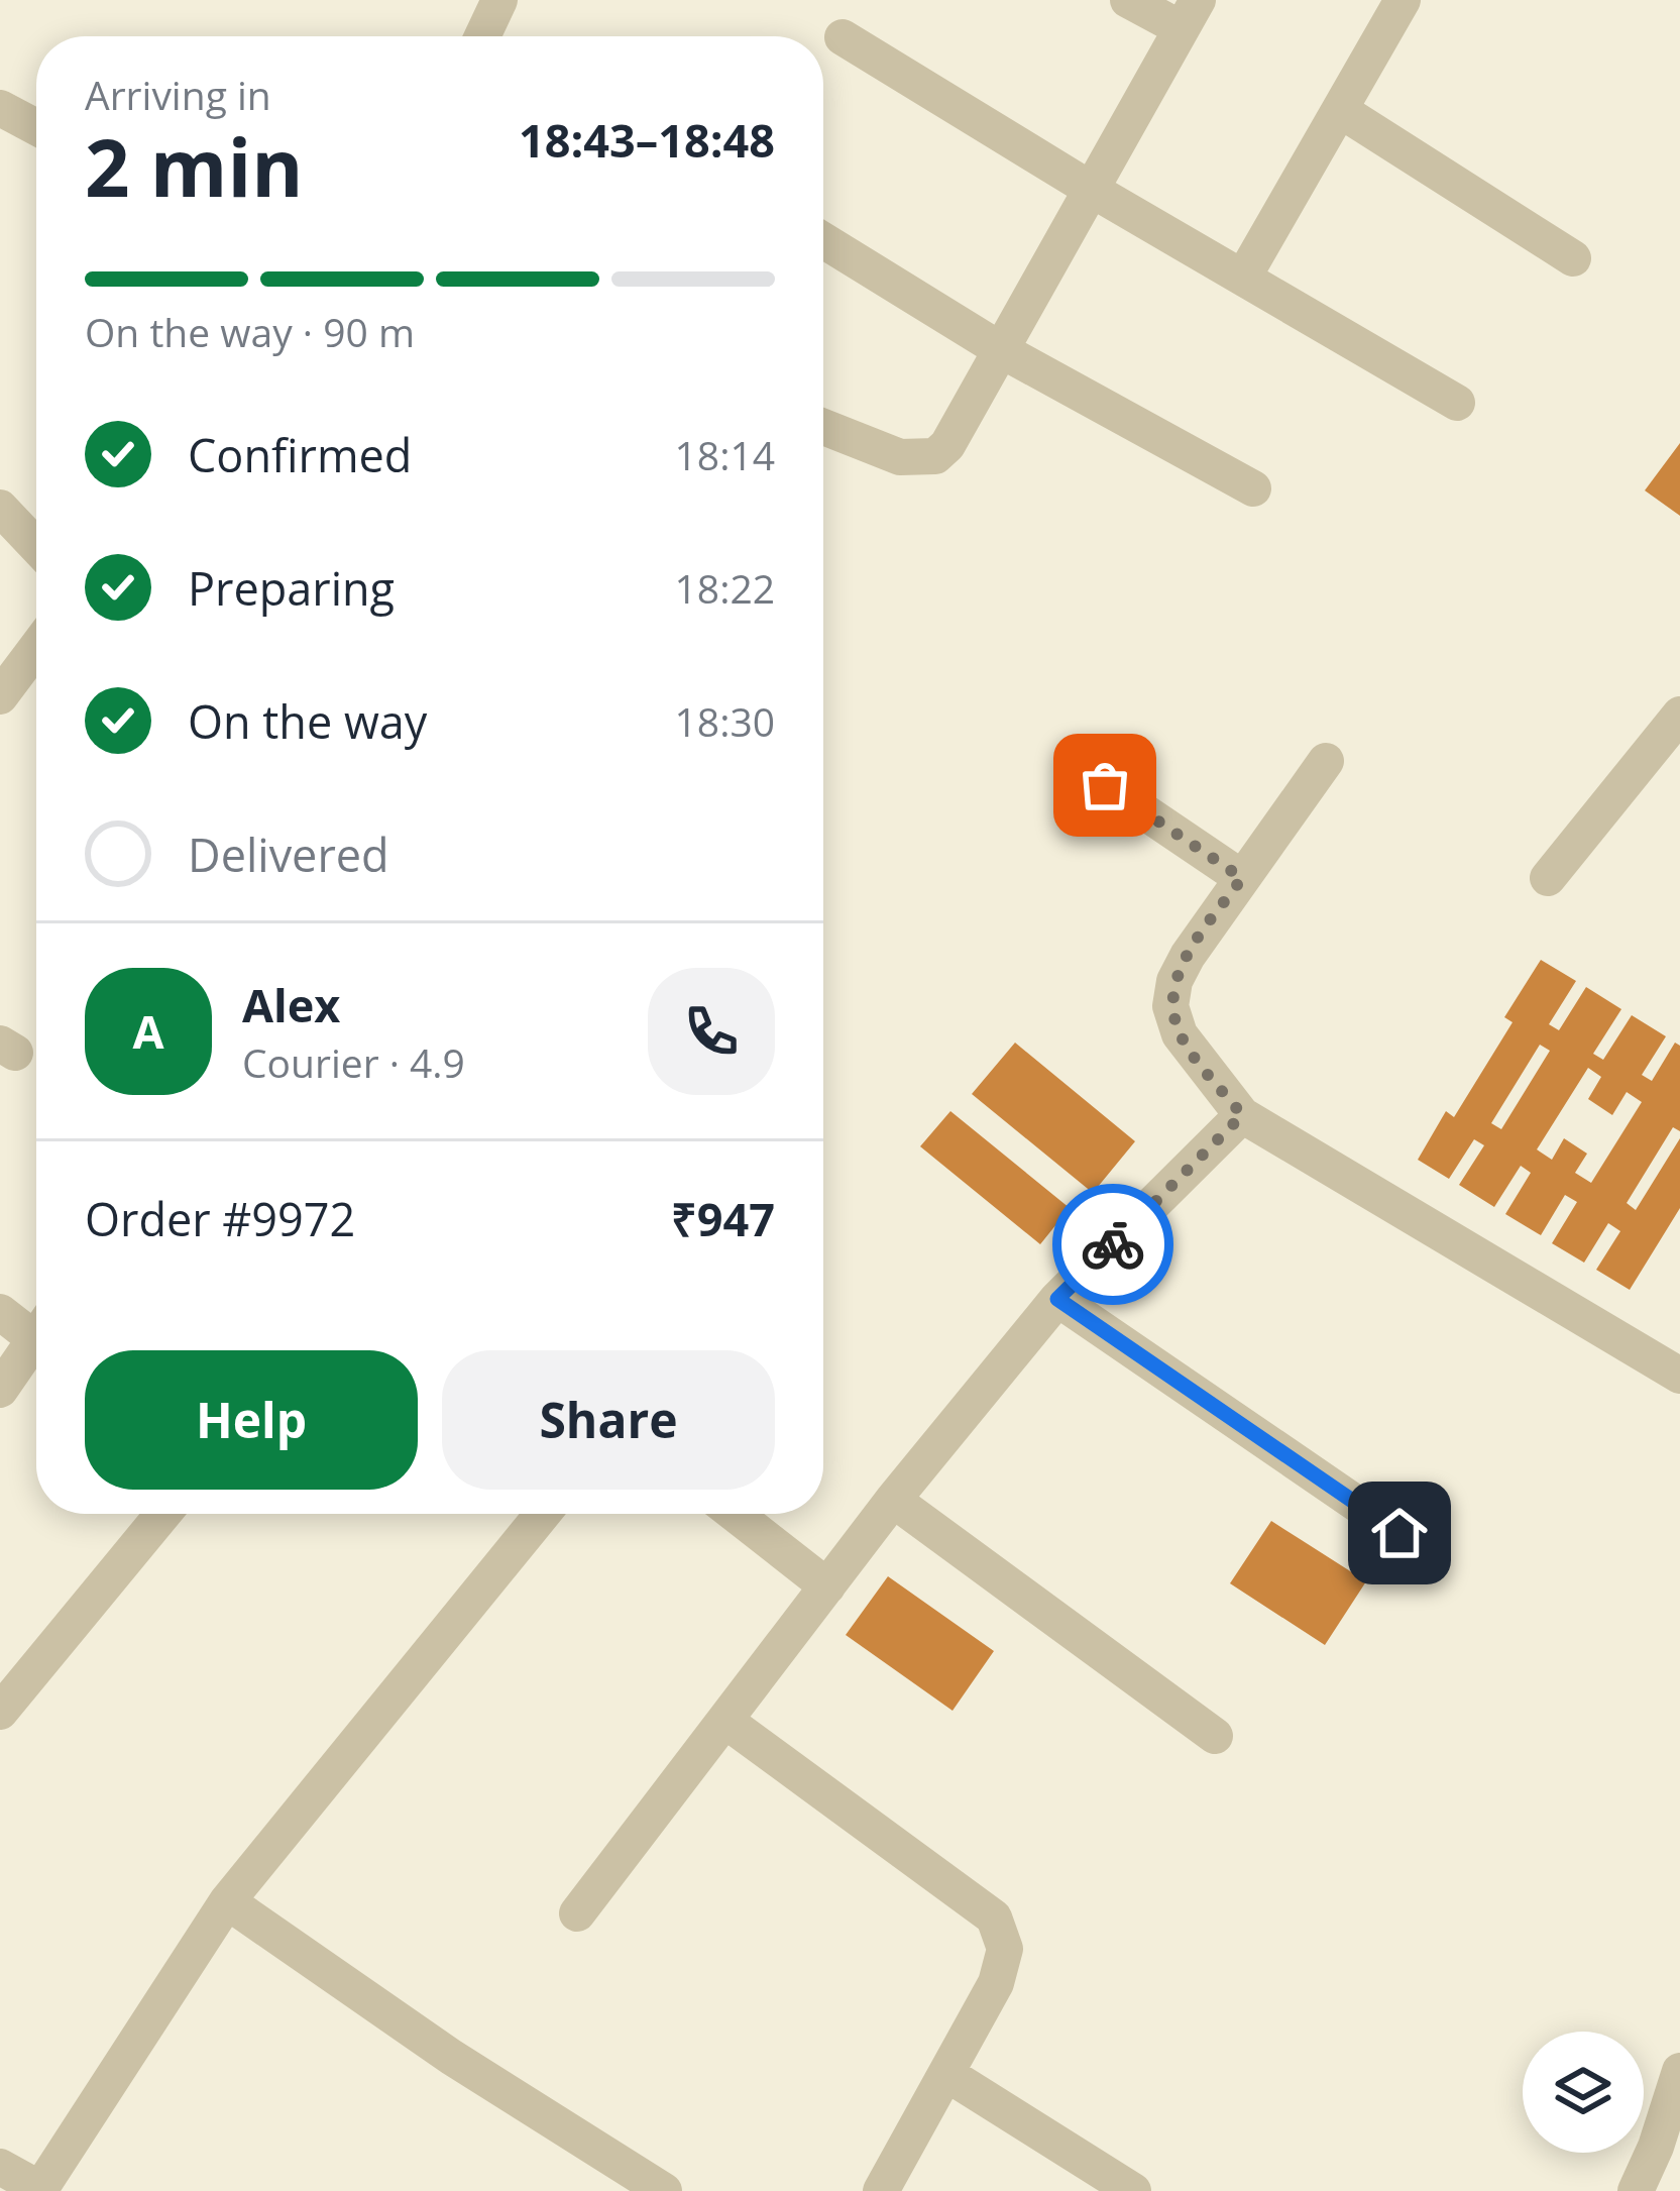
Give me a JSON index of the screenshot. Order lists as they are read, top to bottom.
{
  "page": {
    "heading": ["2 min", "Arriving in", "18:43–18:48"],
    "panel": [
      "Alex",
      "Courier · 4.9",
      "Order #9972",
      "₹947"
    ],
    "bar": "On the way · 90 m",
    "list": [
      ["Confirmed", "18:14"],
      ["Preparing", "18:22"],
      ["On the way", "18:30"],
      "Delivered"
    ],
    "round": "A",
    "buttons": ["Help", "Share"]
  }
}
